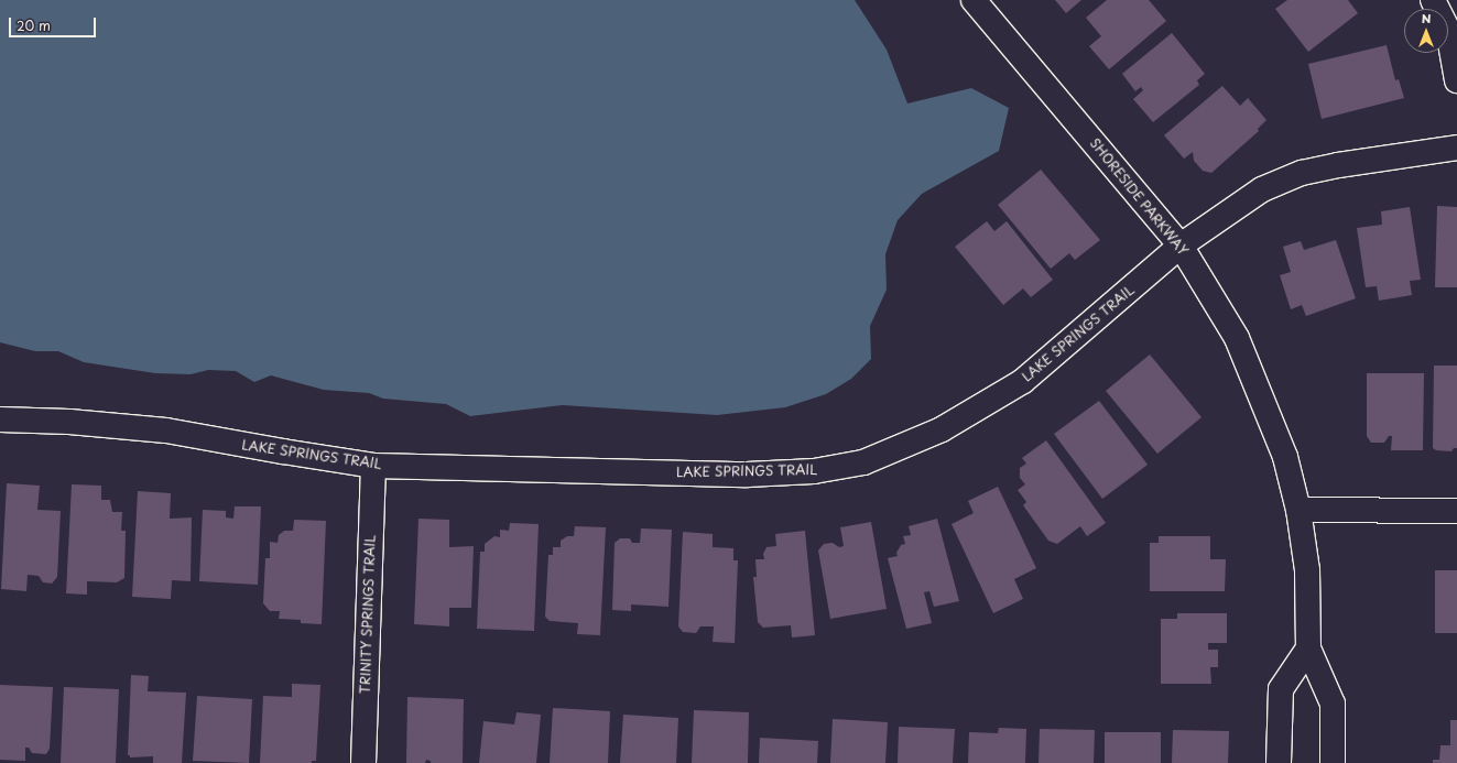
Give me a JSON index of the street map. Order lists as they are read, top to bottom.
{
  "streets": {
    "street": ["SHORESIDE PARKWAY", "LAKE SPRINGS TRAIL", "TRINITY SPRINGS TRAIL"]
  },
  "crossings": [
    ["SHORESIDE PARKWAY", "LAKE SPRINGS TRAIL"],
    ["LAKE SPRINGS TRAIL", "TRINITY SPRINGS TRAIL"]
  ],
  "scale_bar": "20 m",
  "north": "top"
}
